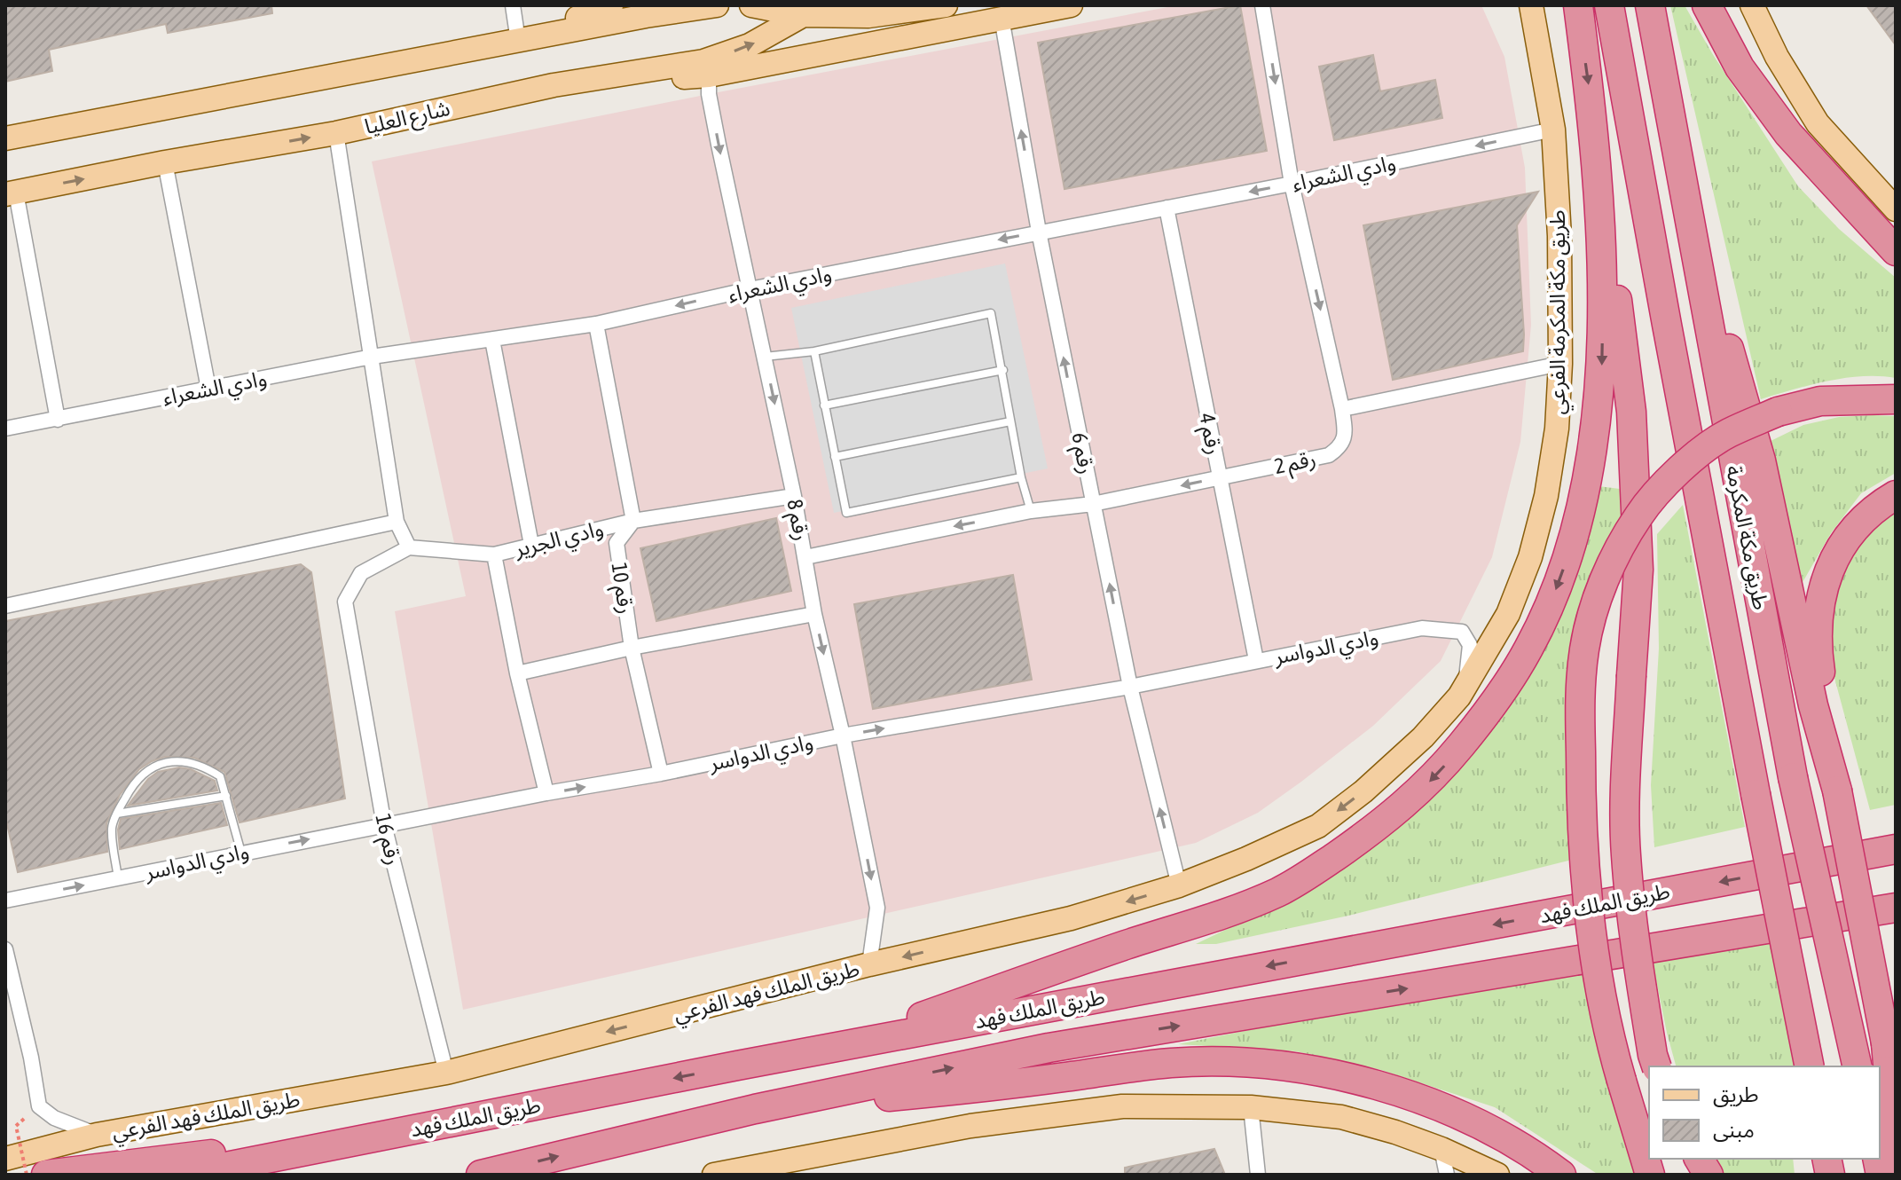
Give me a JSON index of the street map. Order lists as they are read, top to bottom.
{
  "streets": {
    "highway": ["طريق مكة المكرمة", "طريق الملك فهد"],
    "main road": ["شارع العليا", "طريق مكة المكرمة الفرعي", "طريق الملك فهد الفرعي"],
    "street": [
      "وادي الشعراء",
      "رقم 4",
      "رقم 6",
      "رقم 2",
      "رقم 8",
      "وادي الجرير",
      "رقم 10",
      "وادي الدواسر",
      "رقم 16"
    ]
  },
  "crossings": [
    ["وادي الشعراء", "طريق مكة المكرمة الفرعي"],
    ["وادي الشعراء", "رقم 4"],
    ["وادي الشعراء", "رقم 6"],
    ["وادي الشعراء", "رقم 2"],
    ["وادي الشعراء", "رقم 8"],
    ["طريق مكة المكرمة الفرعي", "وادي الدواسر"],
    ["طريق مكة المكرمة الفرعي", "طريق الملك فهد الفرعي"],
    ["رقم 4", "رقم 2"],
    ["رقم 4", "وادي الدواسر"],
    ["رقم 6", "رقم 2"],
    ["رقم 6", "وادي الدواسر"],
    ["رقم 6", "طريق الملك فهد الفرعي"],
    ["رقم 2", "رقم 8"],
    ["رقم 8", "وادي الجرير"],
    ["رقم 8", "وادي الدواسر"],
    ["رقم 8", "طريق الملك فهد الفرعي"],
    ["وادي الجرير", "رقم 10"],
    ["وادي الجرير", "رقم 16"],
    ["رقم 10", "وادي الدواسر"],
    ["وادي الدواسر", "رقم 16"],
    ["وادي الدواسر", "طريق الملك فهد الفرعي"],
    ["رقم 16", "طريق الملك فهد الفرعي"]
  ],
  "one_way": [
    "وادي الشعراء",
    "رقم 6",
    "رقم 8",
    "وادي الدواسر"
  ],
  "legend": ["طريق", "مبنى"]
}
